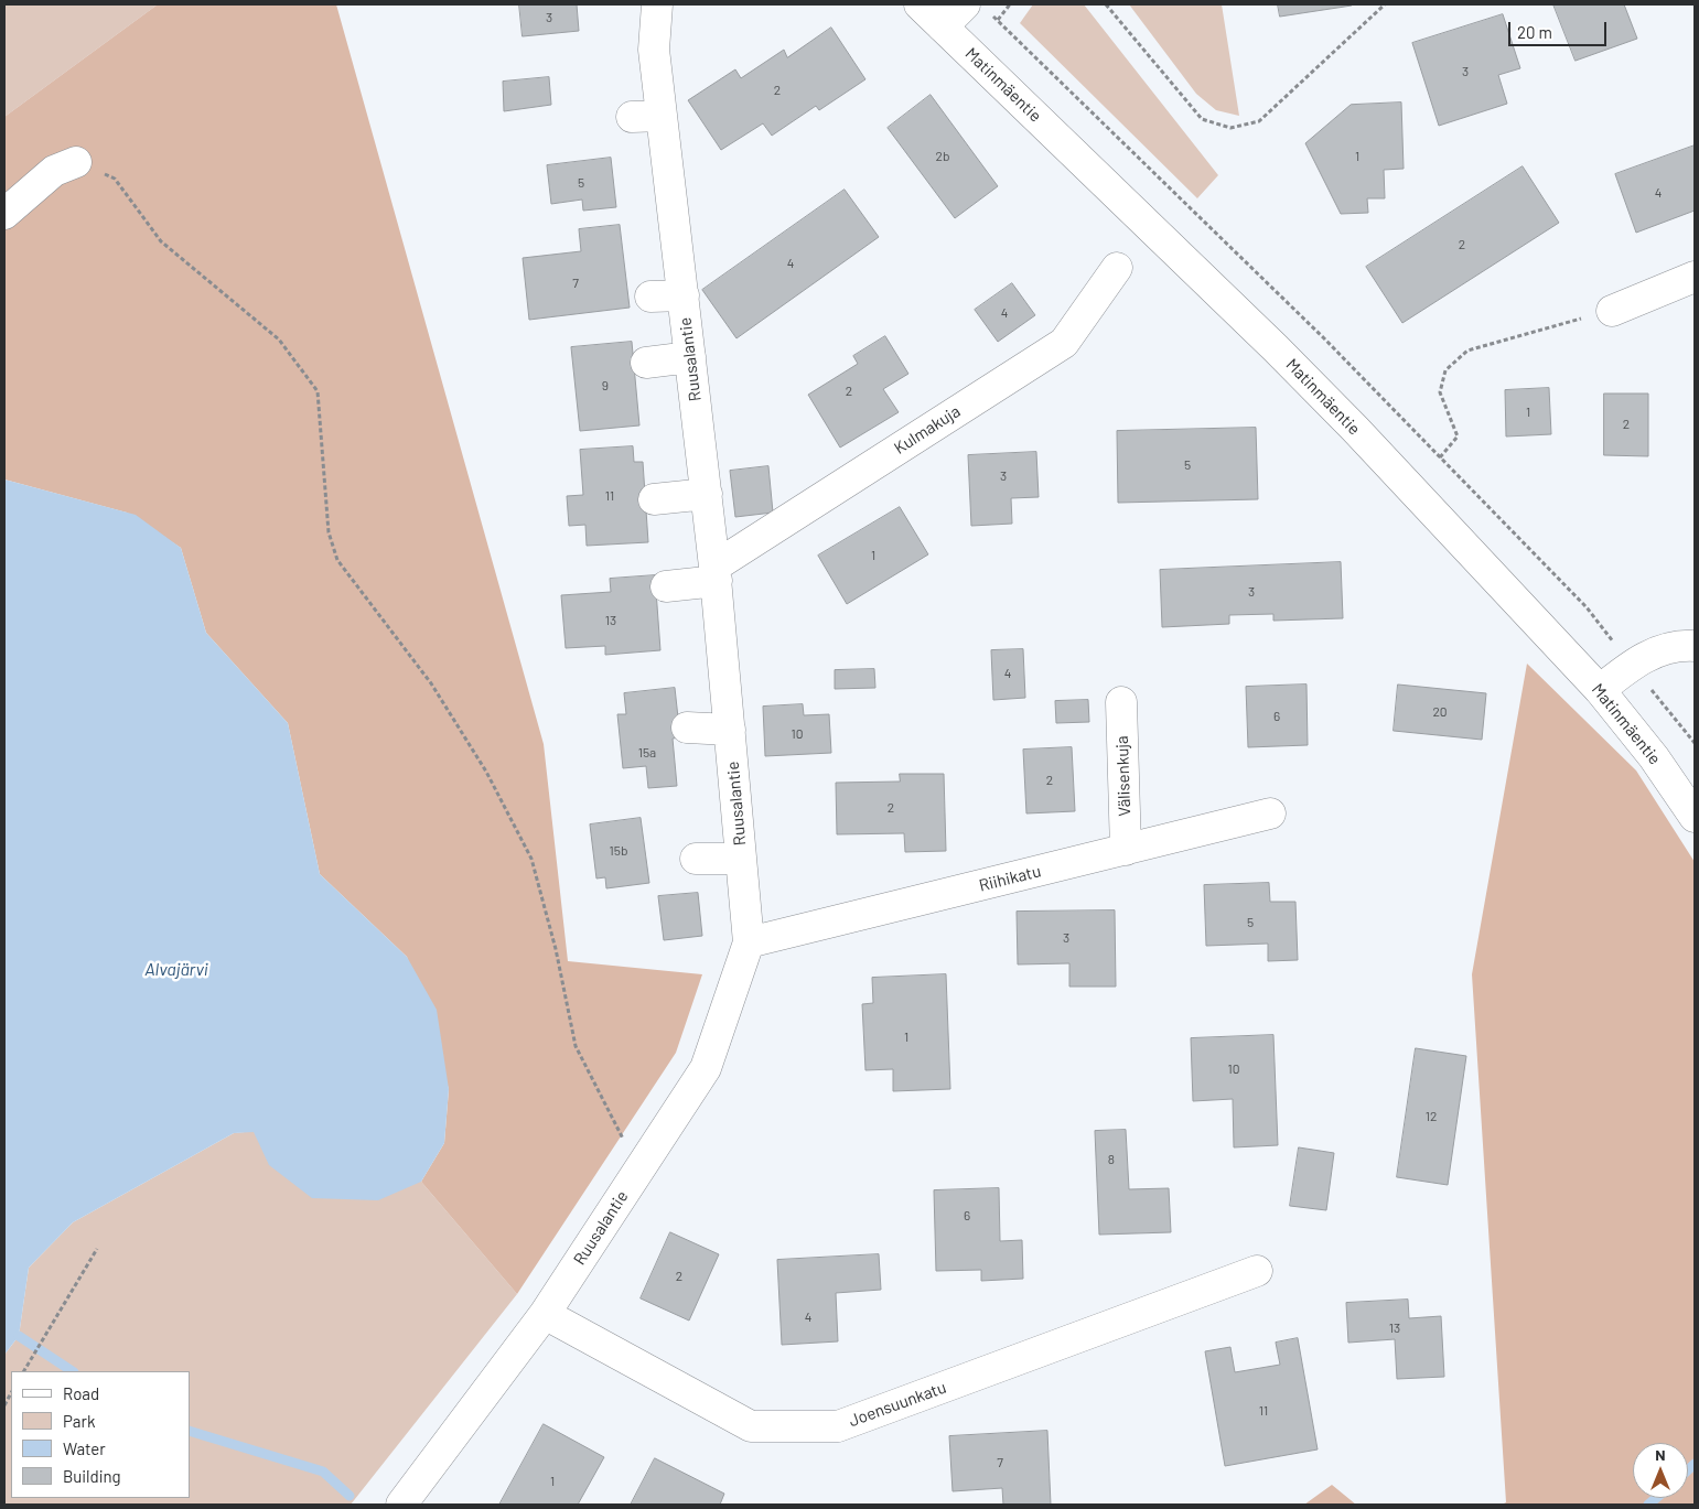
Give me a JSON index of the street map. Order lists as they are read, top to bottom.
{
  "streets": {
    "street": [
      "Matinmäentie",
      "Ruusalantie",
      "Kulmakuja",
      "Välisenkuja",
      "Riihikatu",
      "Joensuunkatu"
    ]
  },
  "crossings": [
    ["Ruusalantie", "Kulmakuja"],
    ["Ruusalantie", "Riihikatu"],
    ["Ruusalantie", "Joensuunkatu"],
    ["Välisenkuja", "Riihikatu"]
  ],
  "water": ["Alvajärvi"],
  "house_numbers": [
    "3",
    "3",
    "2",
    "2b",
    "1",
    "5",
    "4",
    "2",
    "4",
    "7",
    "4",
    "9",
    "2",
    "1",
    "2",
    "5",
    "3",
    "11",
    "1",
    "3",
    "13",
    "4",
    "20",
    "6",
    "10",
    "15a",
    "2",
    "2",
    "15b",
    "5",
    "3",
    "1",
    "10",
    "12",
    "8",
    "6",
    "2",
    "4",
    "13",
    "11",
    "7",
    "1"
  ],
  "legend": [
    "Road",
    "Park",
    "Water",
    "Building"
  ],
  "scale_bar": "20 m",
  "north": "top"
}
